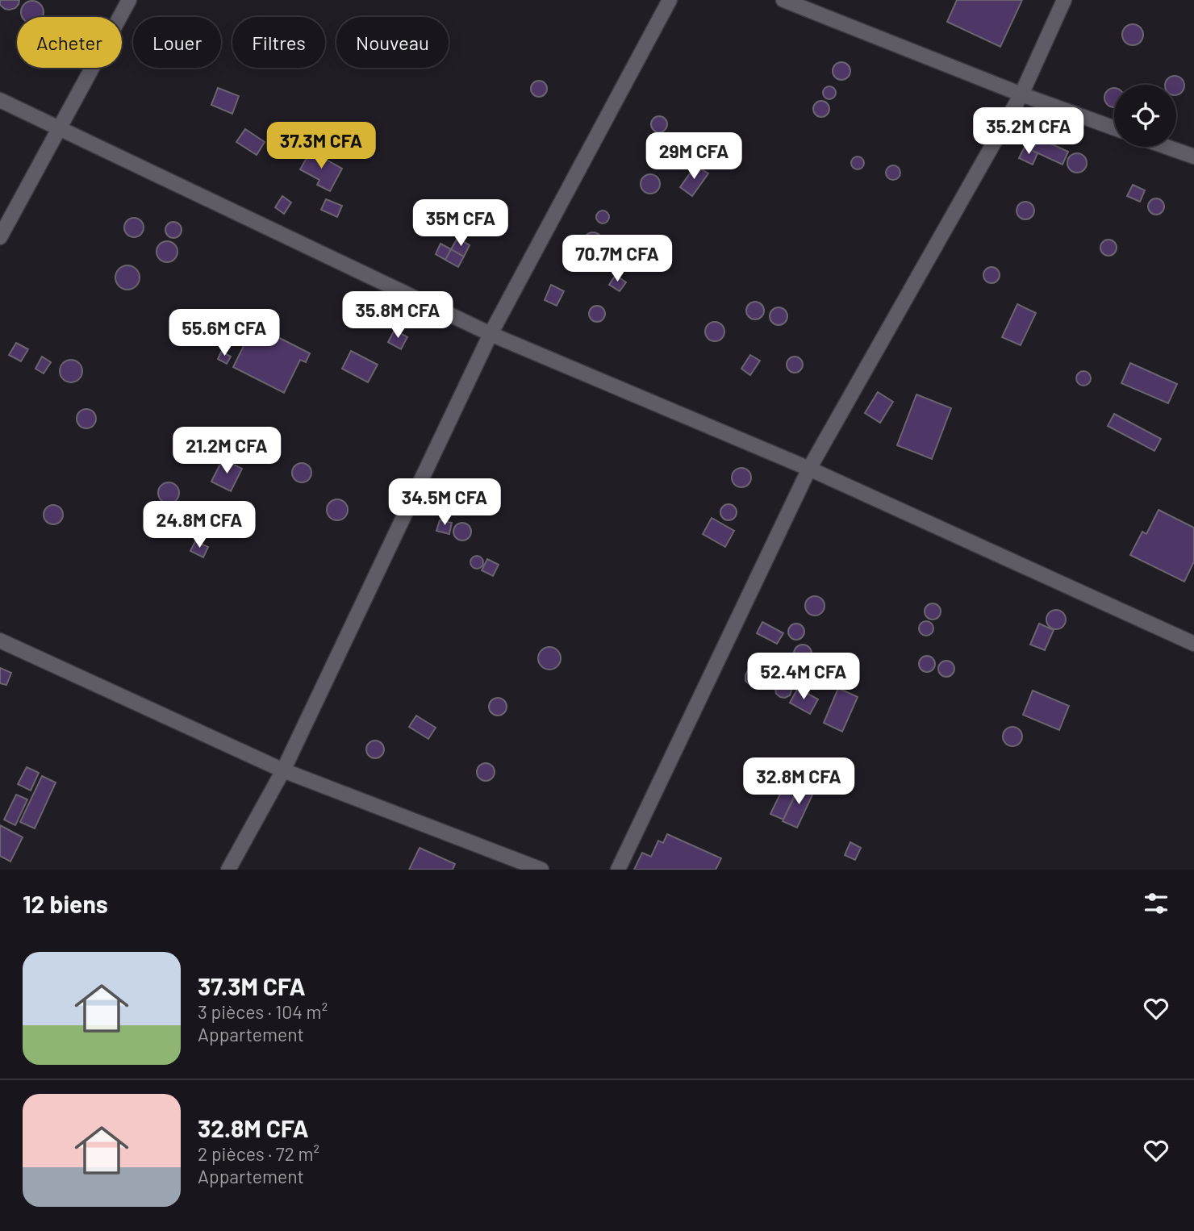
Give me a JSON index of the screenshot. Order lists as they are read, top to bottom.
{
  "page": {
    "chip": [
      "Acheter",
      "Louer",
      "Filtres",
      "Nouveau"
    ],
    "price": [
      "35.2M CFA",
      "37.3M CFA",
      "29M CFA",
      "35M CFA",
      "70.7M CFA",
      "35.8M CFA",
      "55.6M CFA",
      "21.2M CFA",
      "34.5M CFA",
      "24.8M CFA",
      "52.4M CFA",
      "32.8M CFA"
    ],
    "heading": "12 biens",
    "list": [
      {
        "name": "37.3M CFA",
        "note": "3 pièces · 104 m² · Appartement"
      },
      {
        "name": "32.8M CFA",
        "note": "2 pièces · 72 m² · Appartement"
      }
    ]
  }
}
